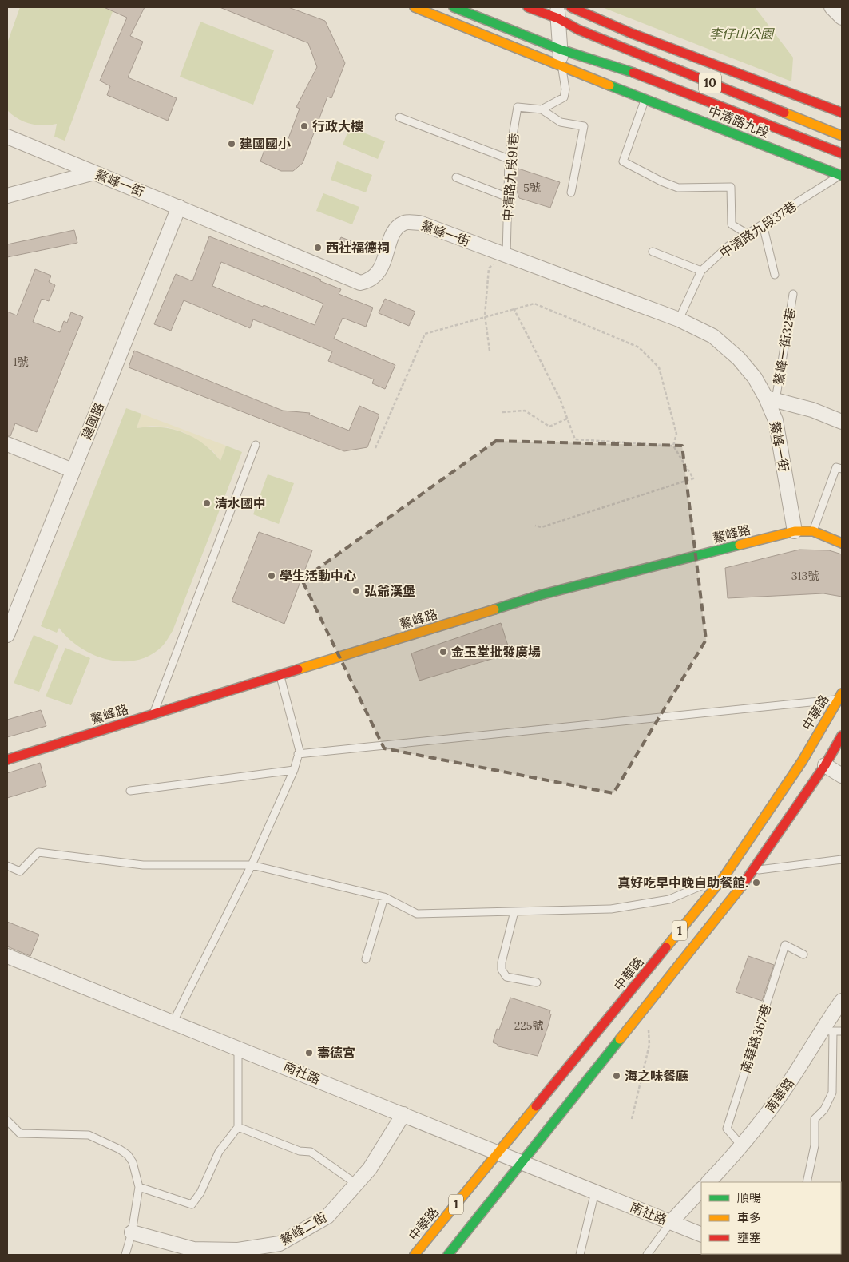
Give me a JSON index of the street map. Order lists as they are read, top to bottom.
{
  "streets": {
    "main road": [
      "10",
      "中清路九段",
      "鰲峰路",
      "中華路",
      "1"
    ],
    "street": [
      "鰲峰一街",
      "建國路",
      "南社路",
      "南華路",
      "鰲峰二街"
    ],
    "lane": [
      "中清路九段91巷",
      "中清路九段37巷",
      "鰲峰一街32巷",
      "南華路367巷"
    ]
  },
  "crossings": [
    ["中清路九段", "中清路九段37巷"],
    ["中清路九段91巷", "鰲峰一街"],
    ["鰲峰一街", "中清路九段37巷"],
    ["鰲峰一街", "鰲峰一街32巷"],
    ["鰲峰一街", "建國路"],
    ["鰲峰一街", "鰲峰路"],
    ["中華路", "南社路"],
    ["1", "南社路"],
    ["南華路367巷", "南華路"],
    ["南社路", "鰲峰二街"]
  ],
  "parks": ["李仔山公園"],
  "places": [
    "行政大樓",
    "建國國小",
    "西社福德祠",
    "清水國中",
    "學生活動中心",
    "弘爺漢堡",
    "金玉堂批發廣場",
    "真好吃早中晚自助餐館.",
    "壽德宮",
    "海之味餐廳"
  ],
  "house_numbers": [
    "5號",
    "1號",
    "313號",
    "225號"
  ],
  "legend": ["順暢", "車多", "壅塞"]
}
